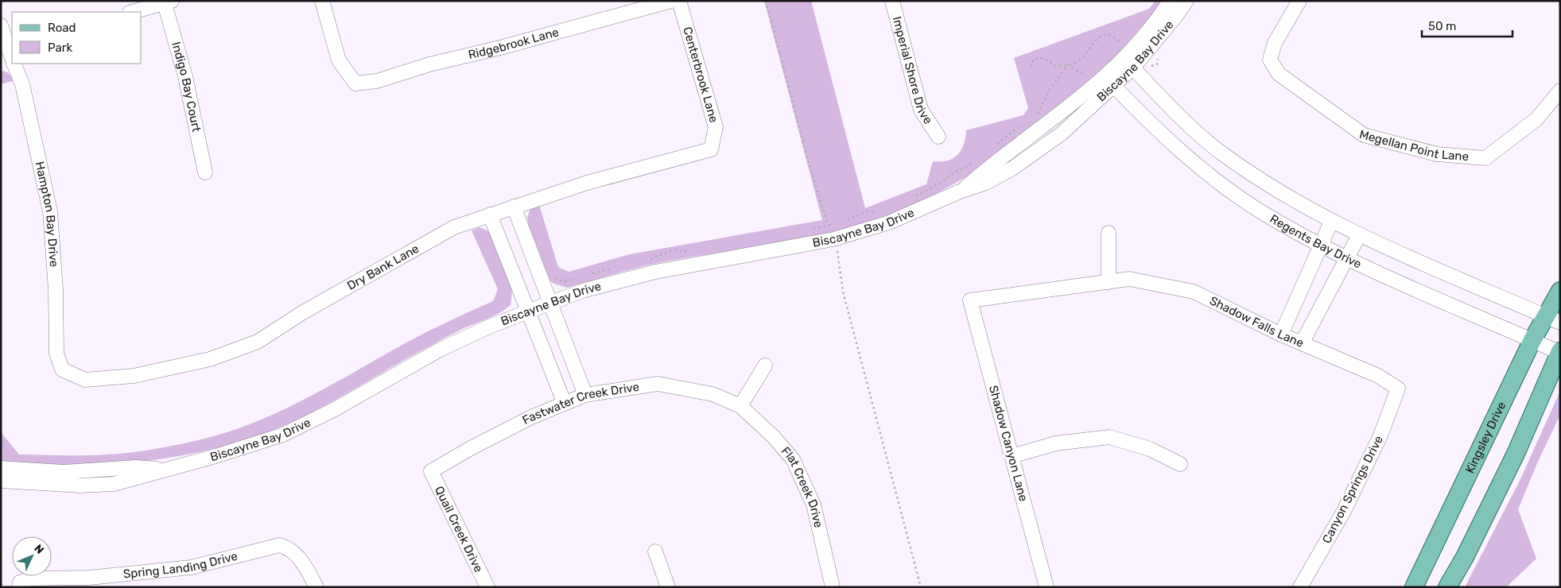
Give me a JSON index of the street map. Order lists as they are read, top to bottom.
{
  "streets": {
    "main road": ["Kingsley Drive"],
    "street": [
      "Ridgebrook Lane",
      "Biscayne Bay Drive",
      "Imperial Shore Drive",
      "Centerbrook Lane",
      "Indigo Bay Court",
      "Megellan Point Lane",
      "Hampton Bay Drive",
      "Regents Bay Drive",
      "Dry Bank Lane",
      "Shadow Falls Lane",
      "Fastwater Creek Drive",
      "Shadow Canyon Lane",
      "Flat Creek Drive",
      "Canyon Springs Drive",
      "Quail Creek Drive",
      "Spring Landing Drive"
    ]
  },
  "crossings": [
    ["Biscayne Bay Drive", "Regents Bay Drive"],
    ["Centerbrook Lane", "Dry Bank Lane"],
    ["Hampton Bay Drive", "Dry Bank Lane"],
    ["Regents Bay Drive", "Kingsley Drive"],
    ["Shadow Falls Lane", "Shadow Canyon Lane"],
    ["Shadow Falls Lane", "Canyon Springs Drive"],
    ["Fastwater Creek Drive", "Flat Creek Drive"],
    ["Fastwater Creek Drive", "Quail Creek Drive"]
  ],
  "legend": ["Road", "Park"],
  "scale_bar": "50 m",
  "north": "top right"
}
